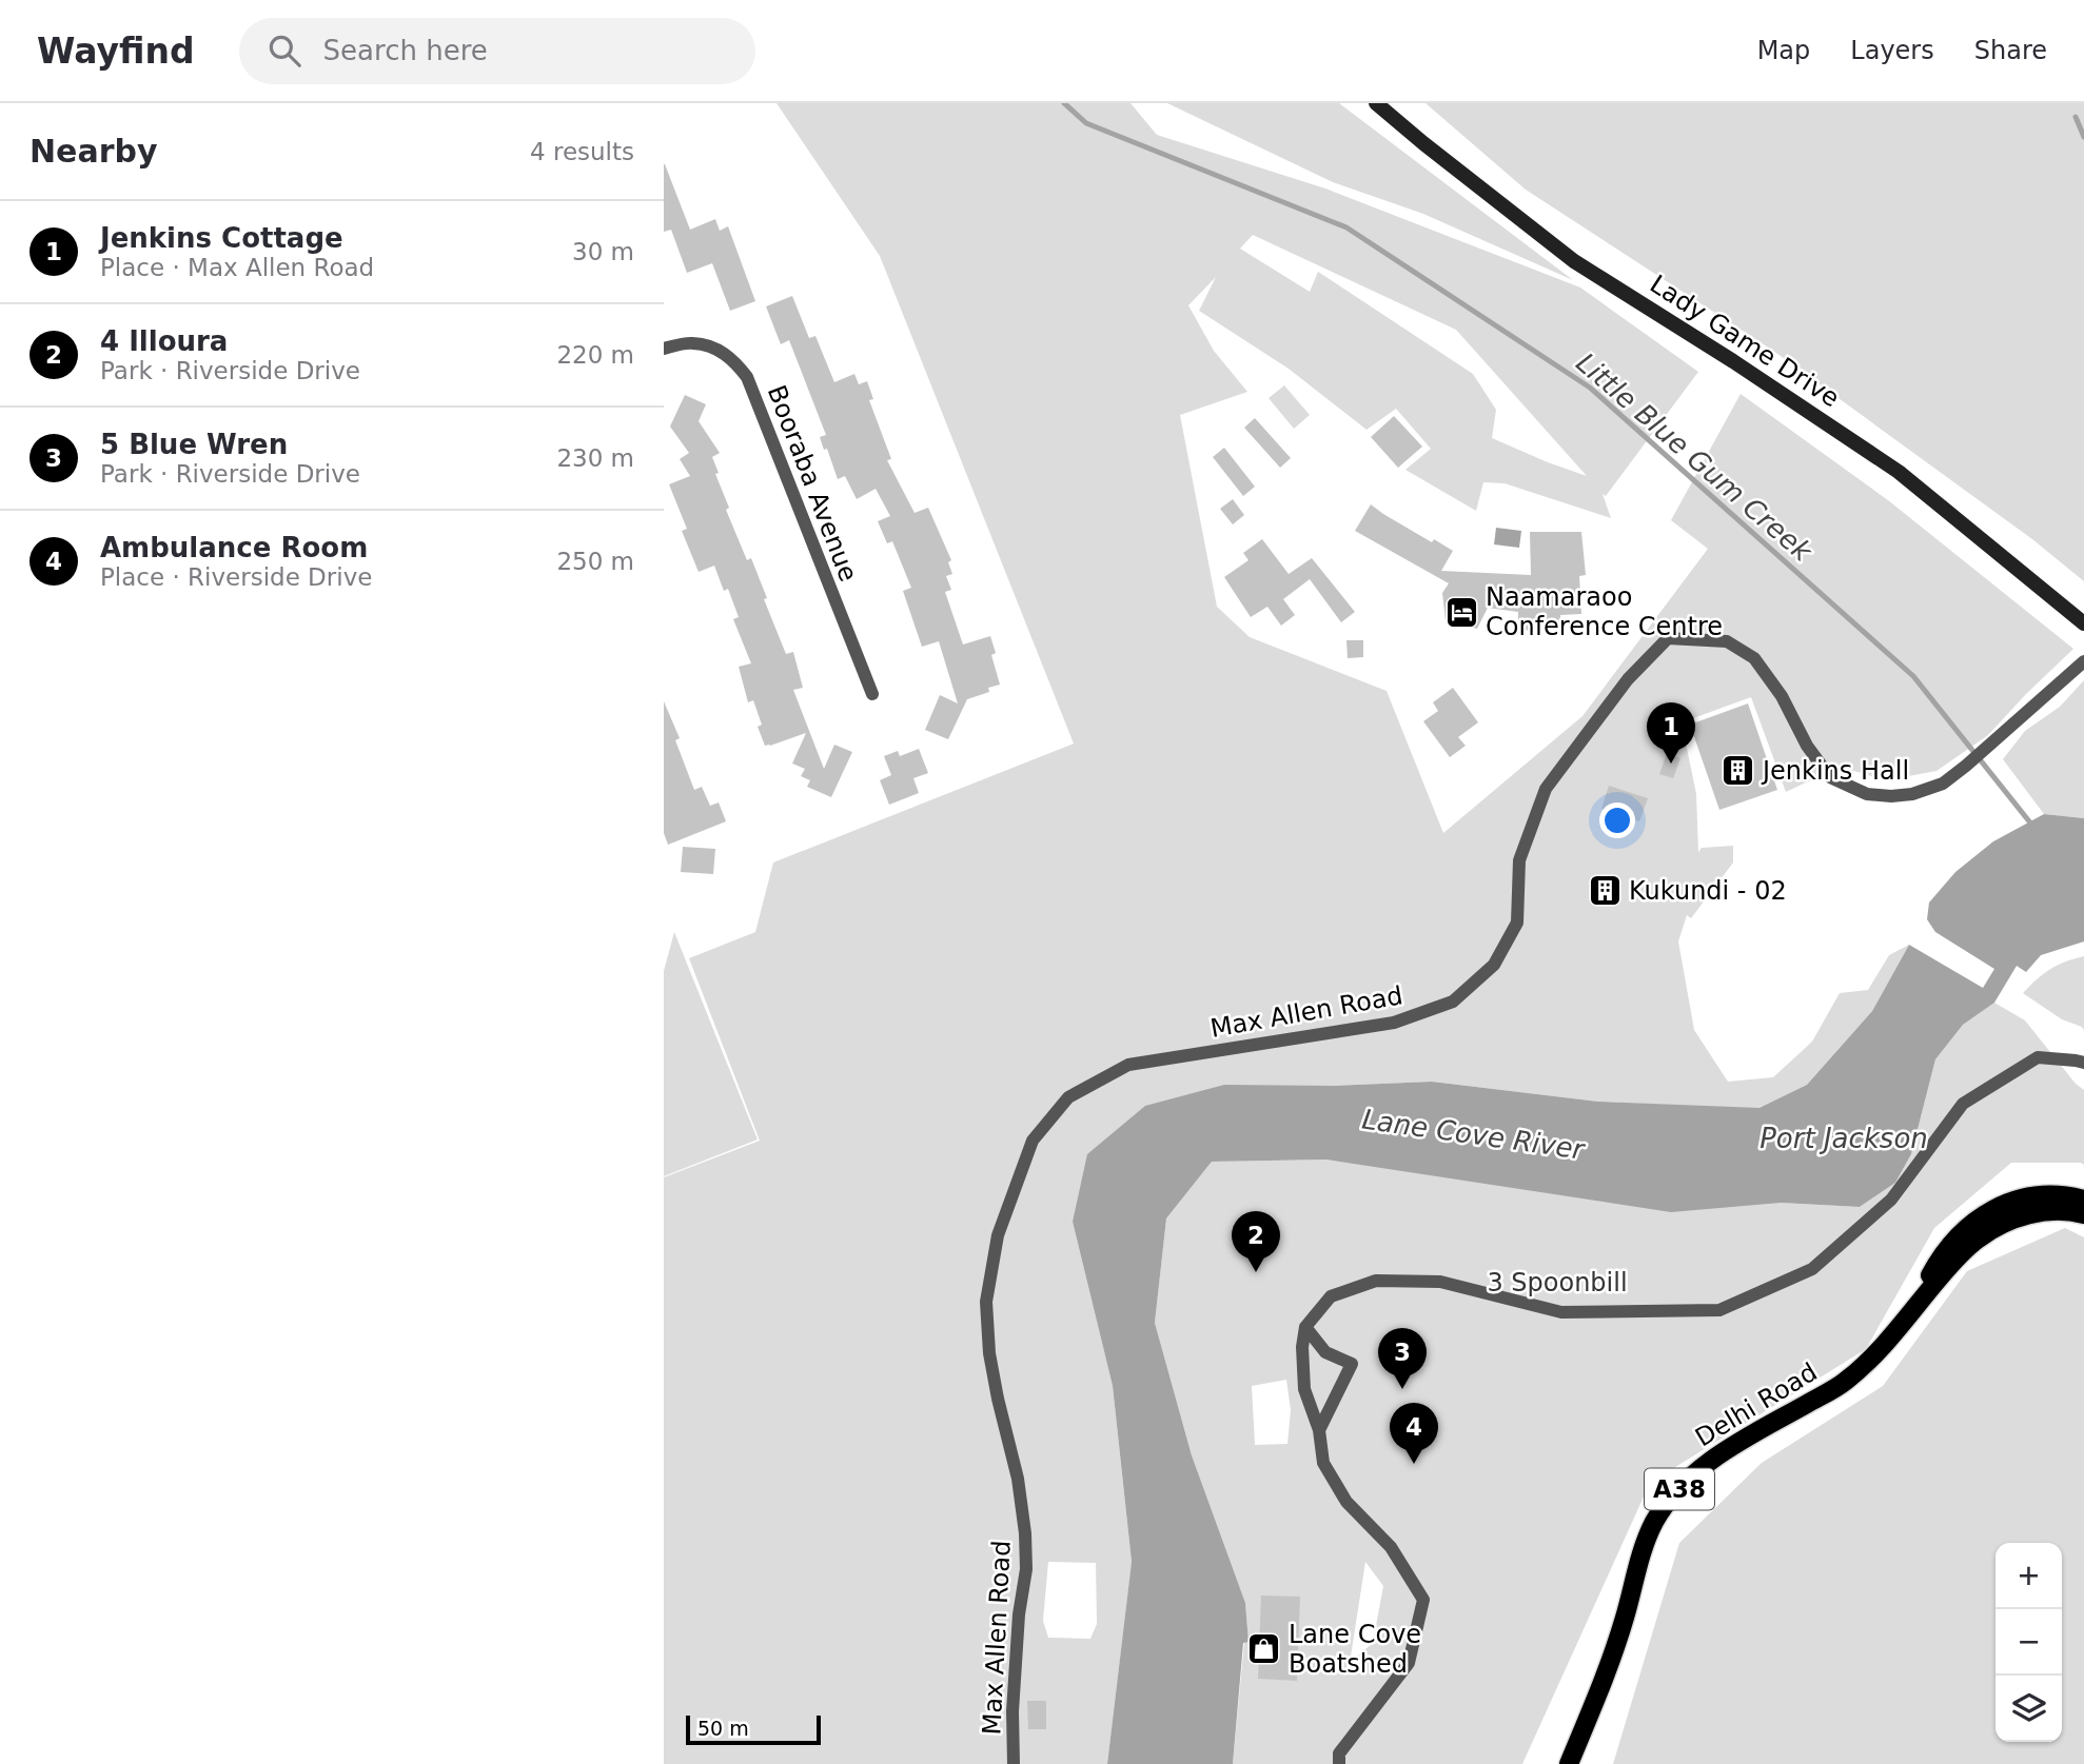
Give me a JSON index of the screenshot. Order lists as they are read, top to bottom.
{
  "streets": {
    "main road": ["Lady Game Drive", "Delhi Road", "A38"],
    "street": ["Booraba Avenue", "Max Allen Road"]
  },
  "water": ["Little Blue Gum Creek", "Lane Cove River", "Port Jackson"],
  "parks": ["3 Spoonbill"],
  "places": {
    "hotel": ["Naamaraoo Conference Centre"],
    "building": ["Jenkins Hall", "Kukundi - 02"],
    "shop": ["Lane Cove Boatshed"]
  },
  "scale_bar": "50 m",
  "page": {
    "header": "Wayfind",
    "search": "Search here",
    "nav": ["Map", "Layers", "Share"],
    "heading": ["Nearby", "4 results"],
    "list": [
      {
        "mark": "1",
        "name": "Jenkins Cottage",
        "note": "Place · Max Allen Road",
        "value": "30 m"
      },
      {
        "mark": "2",
        "name": "4 Illoura",
        "note": "Park · Riverside Drive",
        "value": "220 m"
      },
      {
        "mark": "3",
        "name": "5 Blue Wren",
        "note": "Park · Riverside Drive",
        "value": "230 m"
      },
      {
        "mark": "4",
        "name": "Ambulance Room",
        "note": "Place · Riverside Drive",
        "value": "250 m"
      }
    ],
    "pins": [
      "1",
      "2",
      "3",
      "4"
    ],
    "map_buttons": ["+", "−"],
    "scale": "50 m"
  }
}
